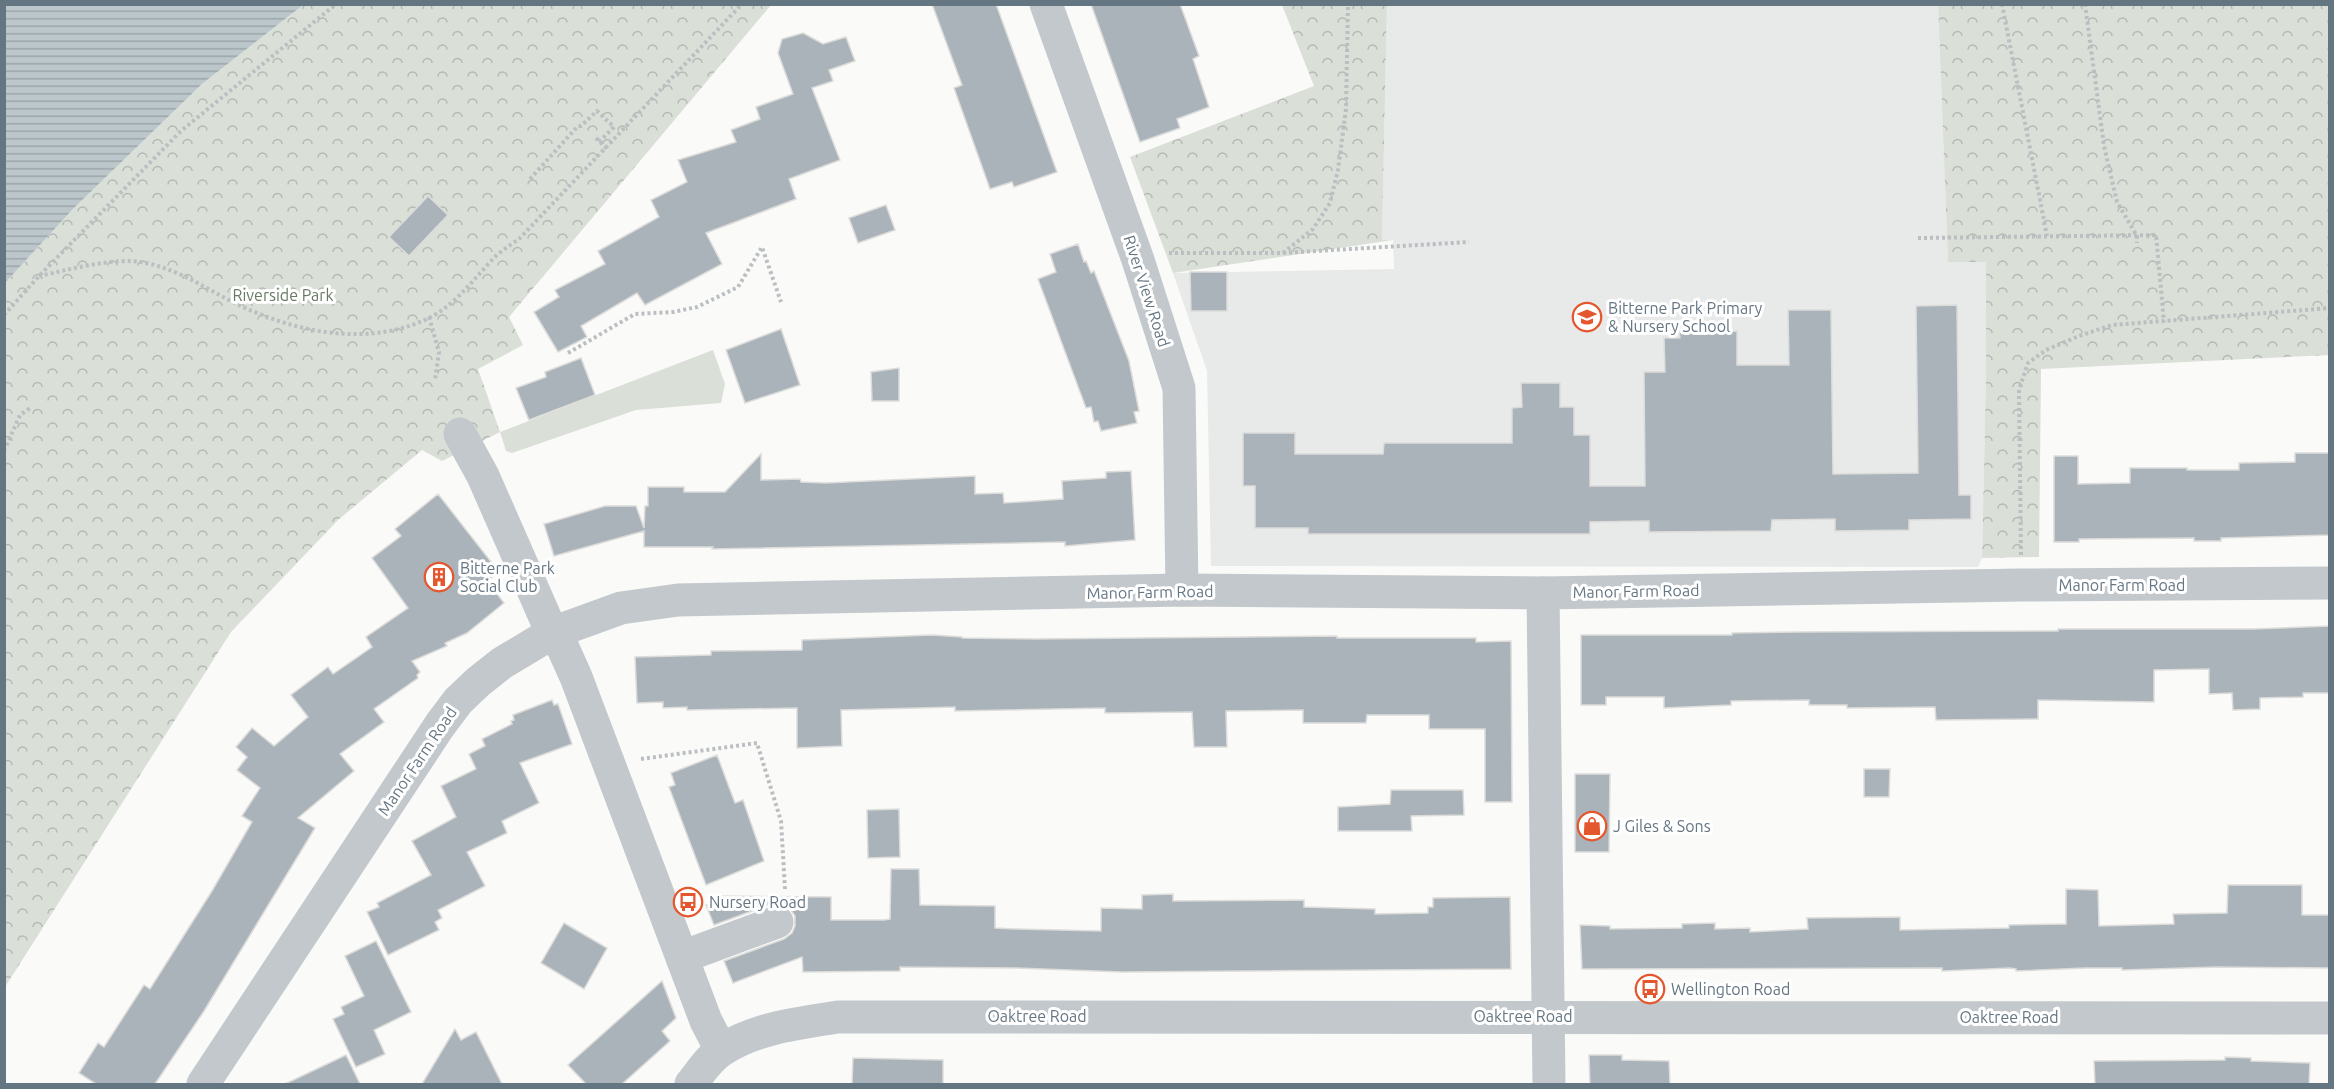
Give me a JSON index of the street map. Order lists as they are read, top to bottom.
{
  "streets": {
    "street": ["River View Road", "Manor Farm Road", "Oaktree Road"]
  },
  "crossings": [
    ["River View Road", "Manor Farm Road"]
  ],
  "parks": ["Riverside Park"],
  "places": {
    "school or university": ["Bitterne Park Primary & Nursery School"],
    "building": ["Bitterne Park Social Club"],
    "shop": ["J Giles & Sons"],
    "bus stop": ["Nursery Road", "Wellington Road"]
  }
}
